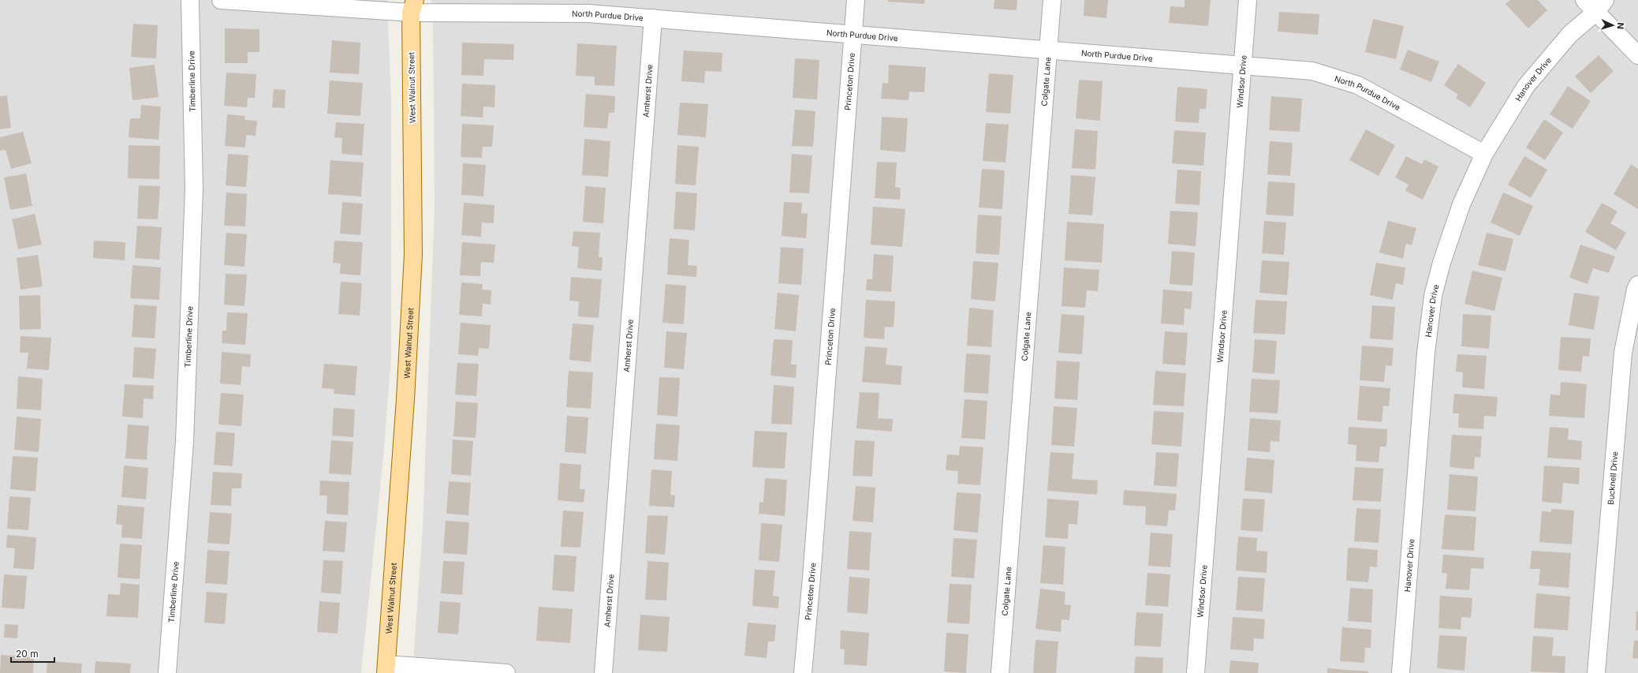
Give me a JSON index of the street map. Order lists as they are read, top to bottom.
{
  "streets": {
    "main road": ["West Walnut Street"],
    "street": [
      "North Purdue Drive",
      "Hanover Drive",
      "Timberline Drive",
      "Colgate Lane",
      "Windsor Drive",
      "Princeton Drive",
      "Amherst Drive",
      "Bucknell Drive"
    ]
  },
  "crossings": [
    ["North Purdue Drive", "Hanover Drive"],
    ["North Purdue Drive", "Colgate Lane"],
    ["North Purdue Drive", "Windsor Drive"],
    ["North Purdue Drive", "Princeton Drive"],
    ["North Purdue Drive", "West Walnut Street"],
    ["North Purdue Drive", "Amherst Drive"]
  ],
  "scale_bar": "20 m",
  "north": "right"
}
